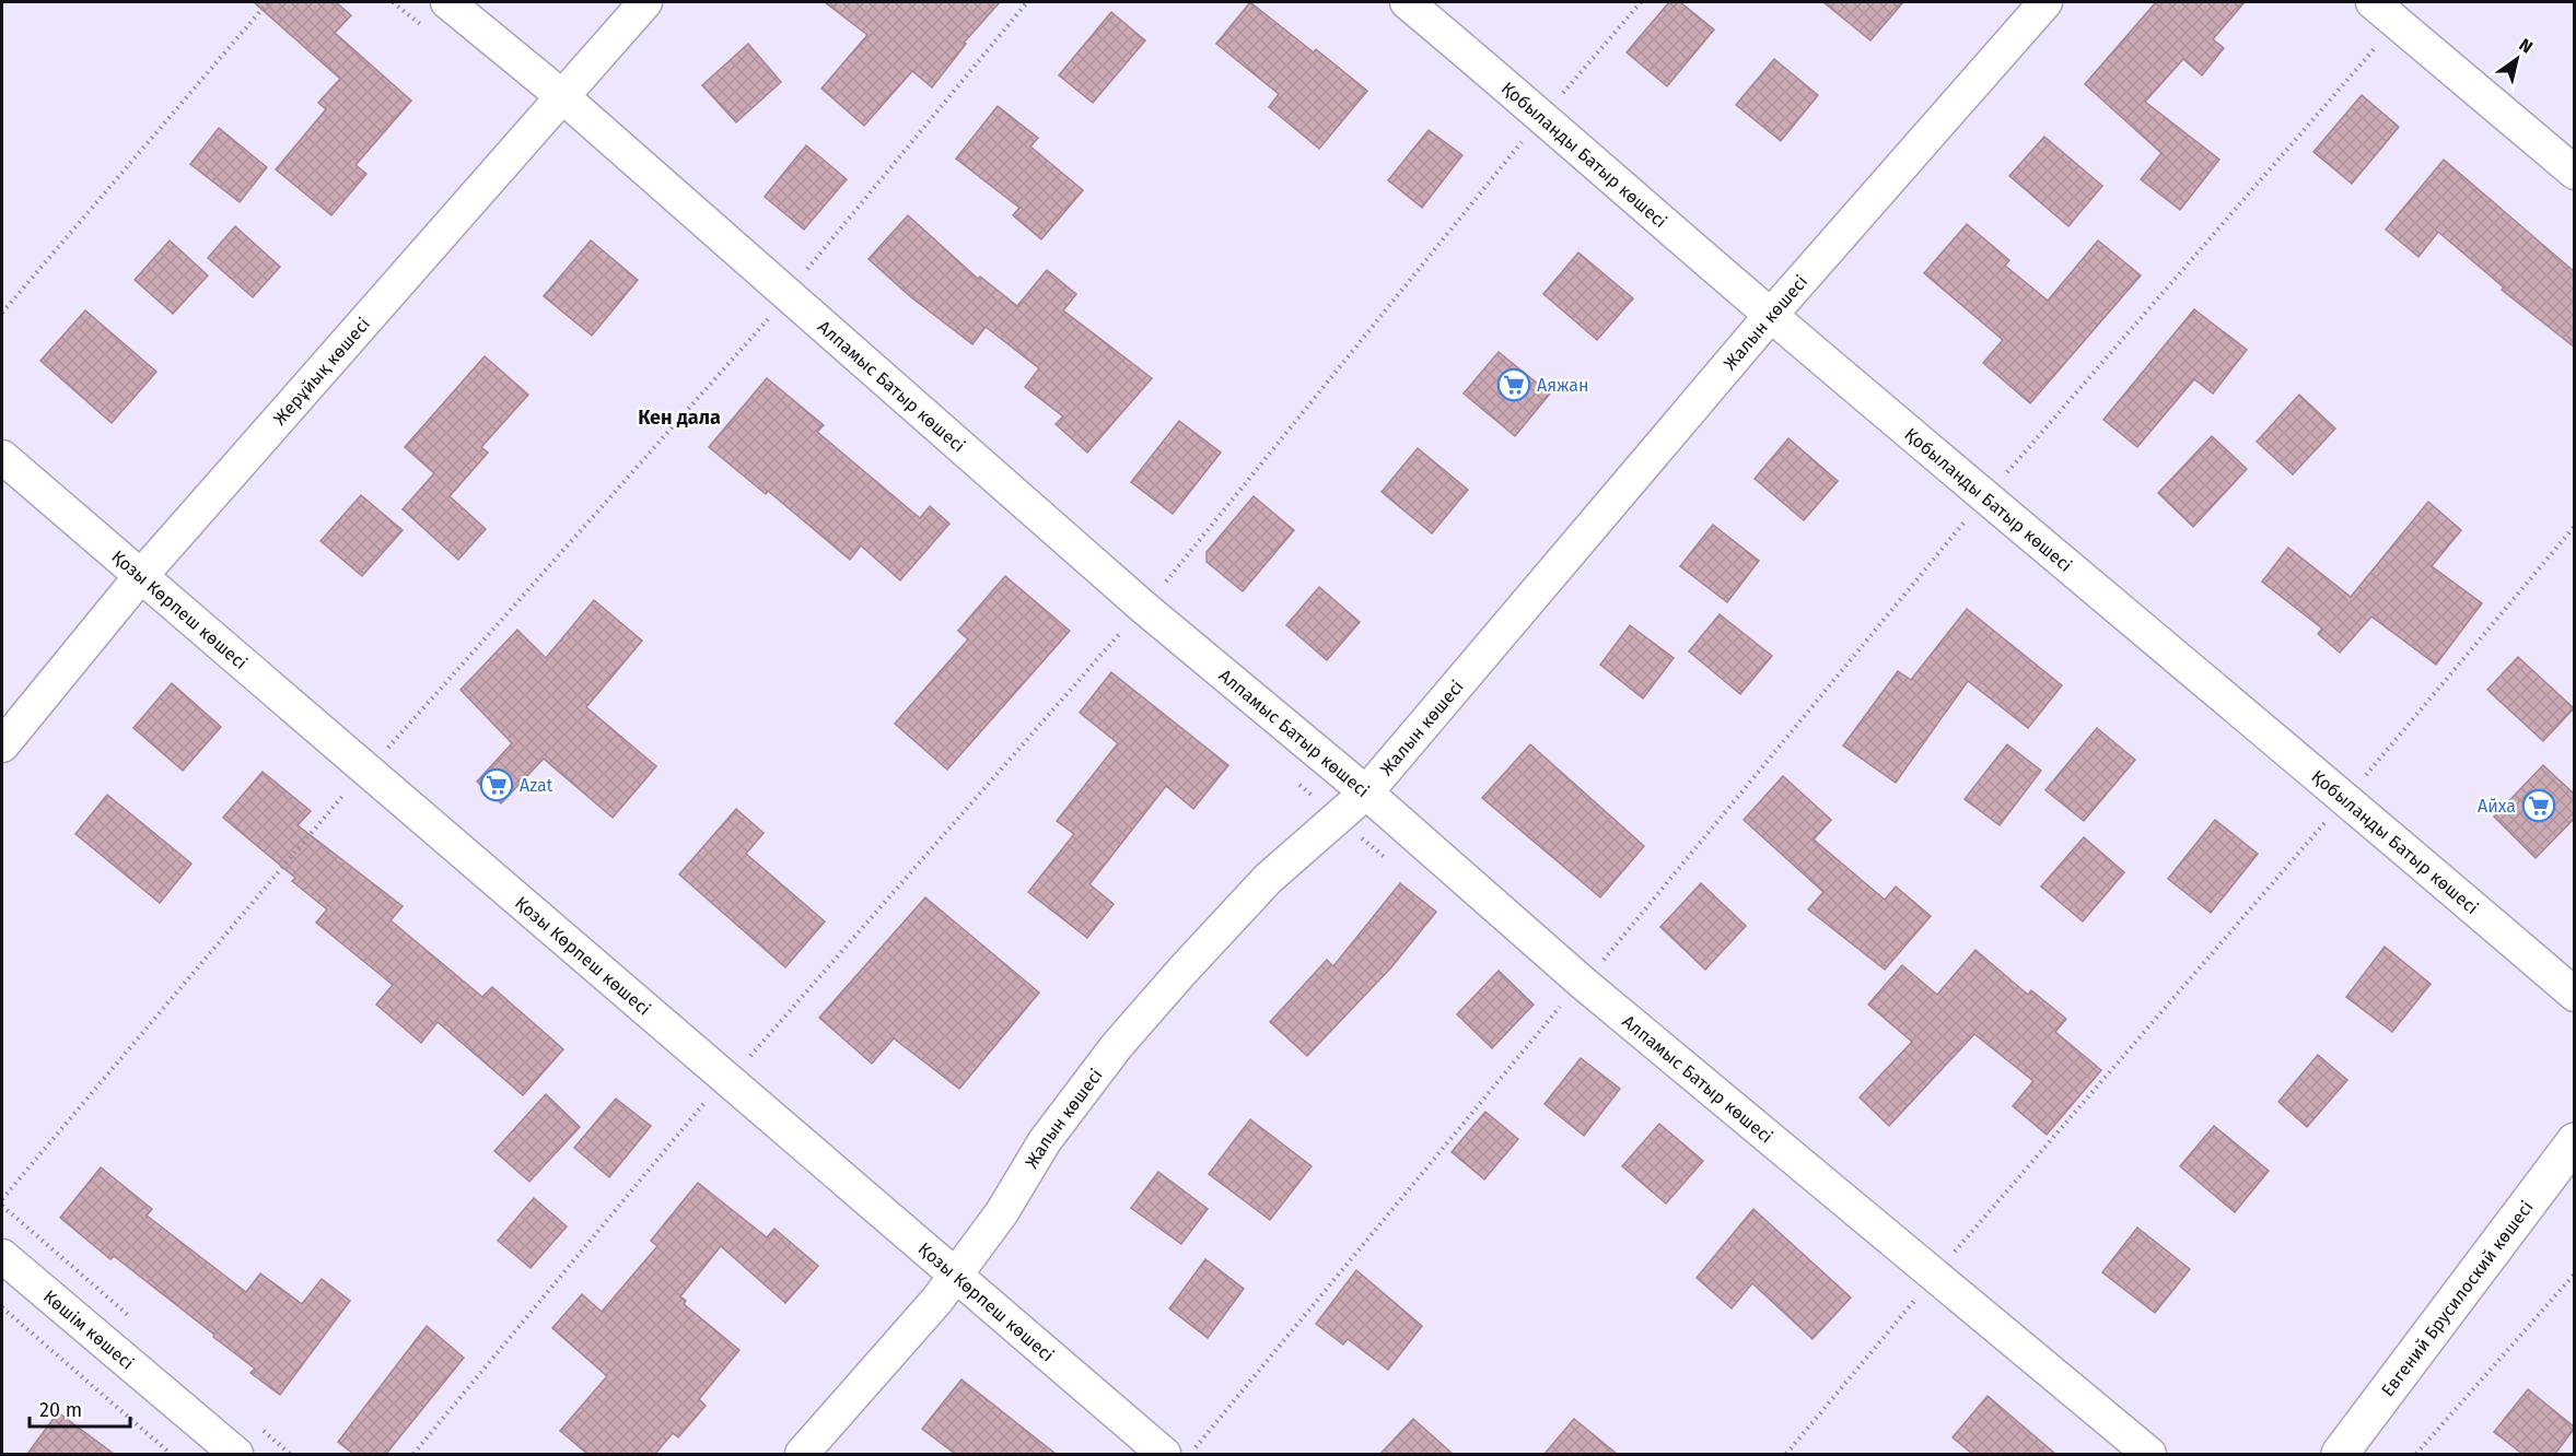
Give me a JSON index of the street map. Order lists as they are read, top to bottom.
{
  "streets": {
    "main road": ["Евгений Брусилоский көшесі"],
    "street": [
      "Қобыланды Батыр көшесі",
      "Жалын көшесі",
      "Жерұйық көшесі",
      "Алпамыс Батыр көшесі",
      "Қозы Көрпеш көшесі",
      "Көшім көшесі"
    ]
  },
  "crossings": [
    ["Қобыланды Батыр көшесі", "Жалын көшесі"],
    ["Жалын көшесі", "Алпамыс Батыр көшесі"],
    ["Жалын көшесі", "Қозы Көрпеш көшесі"],
    ["Жерұйық көшесі", "Алпамыс Батыр көшесі"],
    ["Жерұйық көшесі", "Қозы Көрпеш көшесі"]
  ],
  "districts": ["Кен дала"],
  "places": {
    "supermarket": ["Аяжан", "Azat", "Айха"]
  },
  "scale_bar": "20 m",
  "north": "top right"
}
